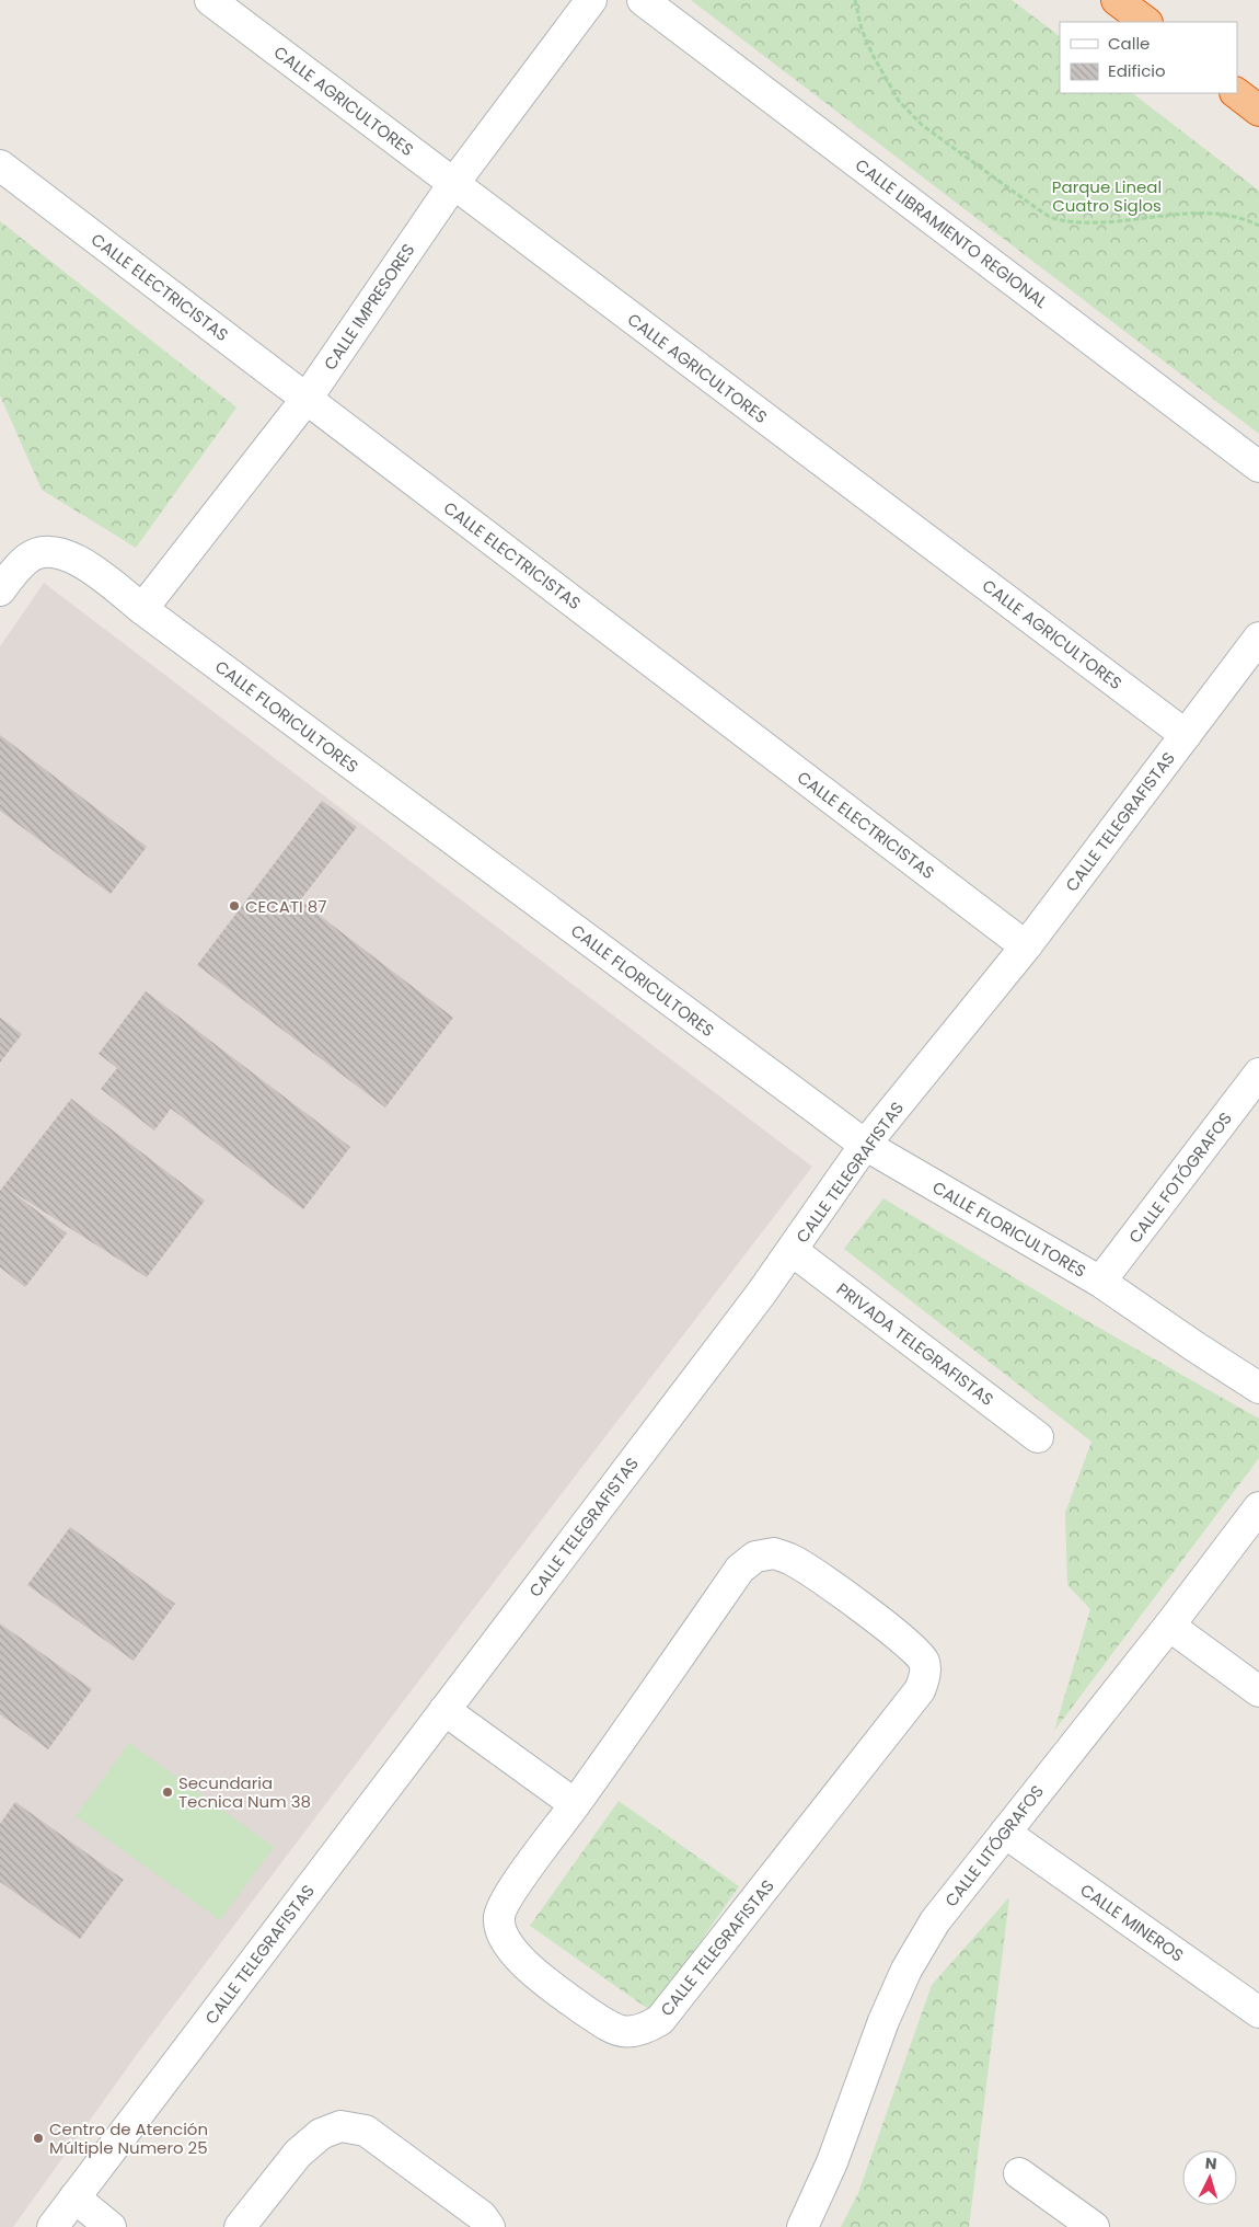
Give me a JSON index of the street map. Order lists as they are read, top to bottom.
{
  "streets": {
    "street": [
      "CALLE AGRICULTORES",
      "CALLE LIBRAMIENTO REGIONAL",
      "CALLE ELECTRICISTAS",
      "CALLE IMPRESORES",
      "CALLE FLORICULTORES",
      "CALLE TELEGRAFISTAS",
      "CALLE FOTÓGRAFOS",
      "PRIVADA TELEGRAFISTAS",
      "CALLE LITÓGRAFOS",
      "CALLE MINEROS"
    ]
  },
  "crossings": [
    ["CALLE AGRICULTORES", "CALLE IMPRESORES"],
    ["CALLE AGRICULTORES", "CALLE TELEGRAFISTAS"],
    ["CALLE ELECTRICISTAS", "CALLE IMPRESORES"],
    ["CALLE ELECTRICISTAS", "CALLE TELEGRAFISTAS"],
    ["CALLE IMPRESORES", "CALLE FLORICULTORES"],
    ["CALLE FLORICULTORES", "CALLE TELEGRAFISTAS"],
    ["CALLE FLORICULTORES", "CALLE FOTÓGRAFOS"],
    ["CALLE TELEGRAFISTAS", "PRIVADA TELEGRAFISTAS"],
    ["CALLE LITÓGRAFOS", "CALLE MINEROS"]
  ],
  "parks": ["Parque Lineal Cuatro Siglos"],
  "places": ["CECATI 87", "Secundaria Tecnica Num 38", "Centro de Atención Múltiple Numero 25"],
  "legend": ["Calle", "Edificio"],
  "north": "top"
}
